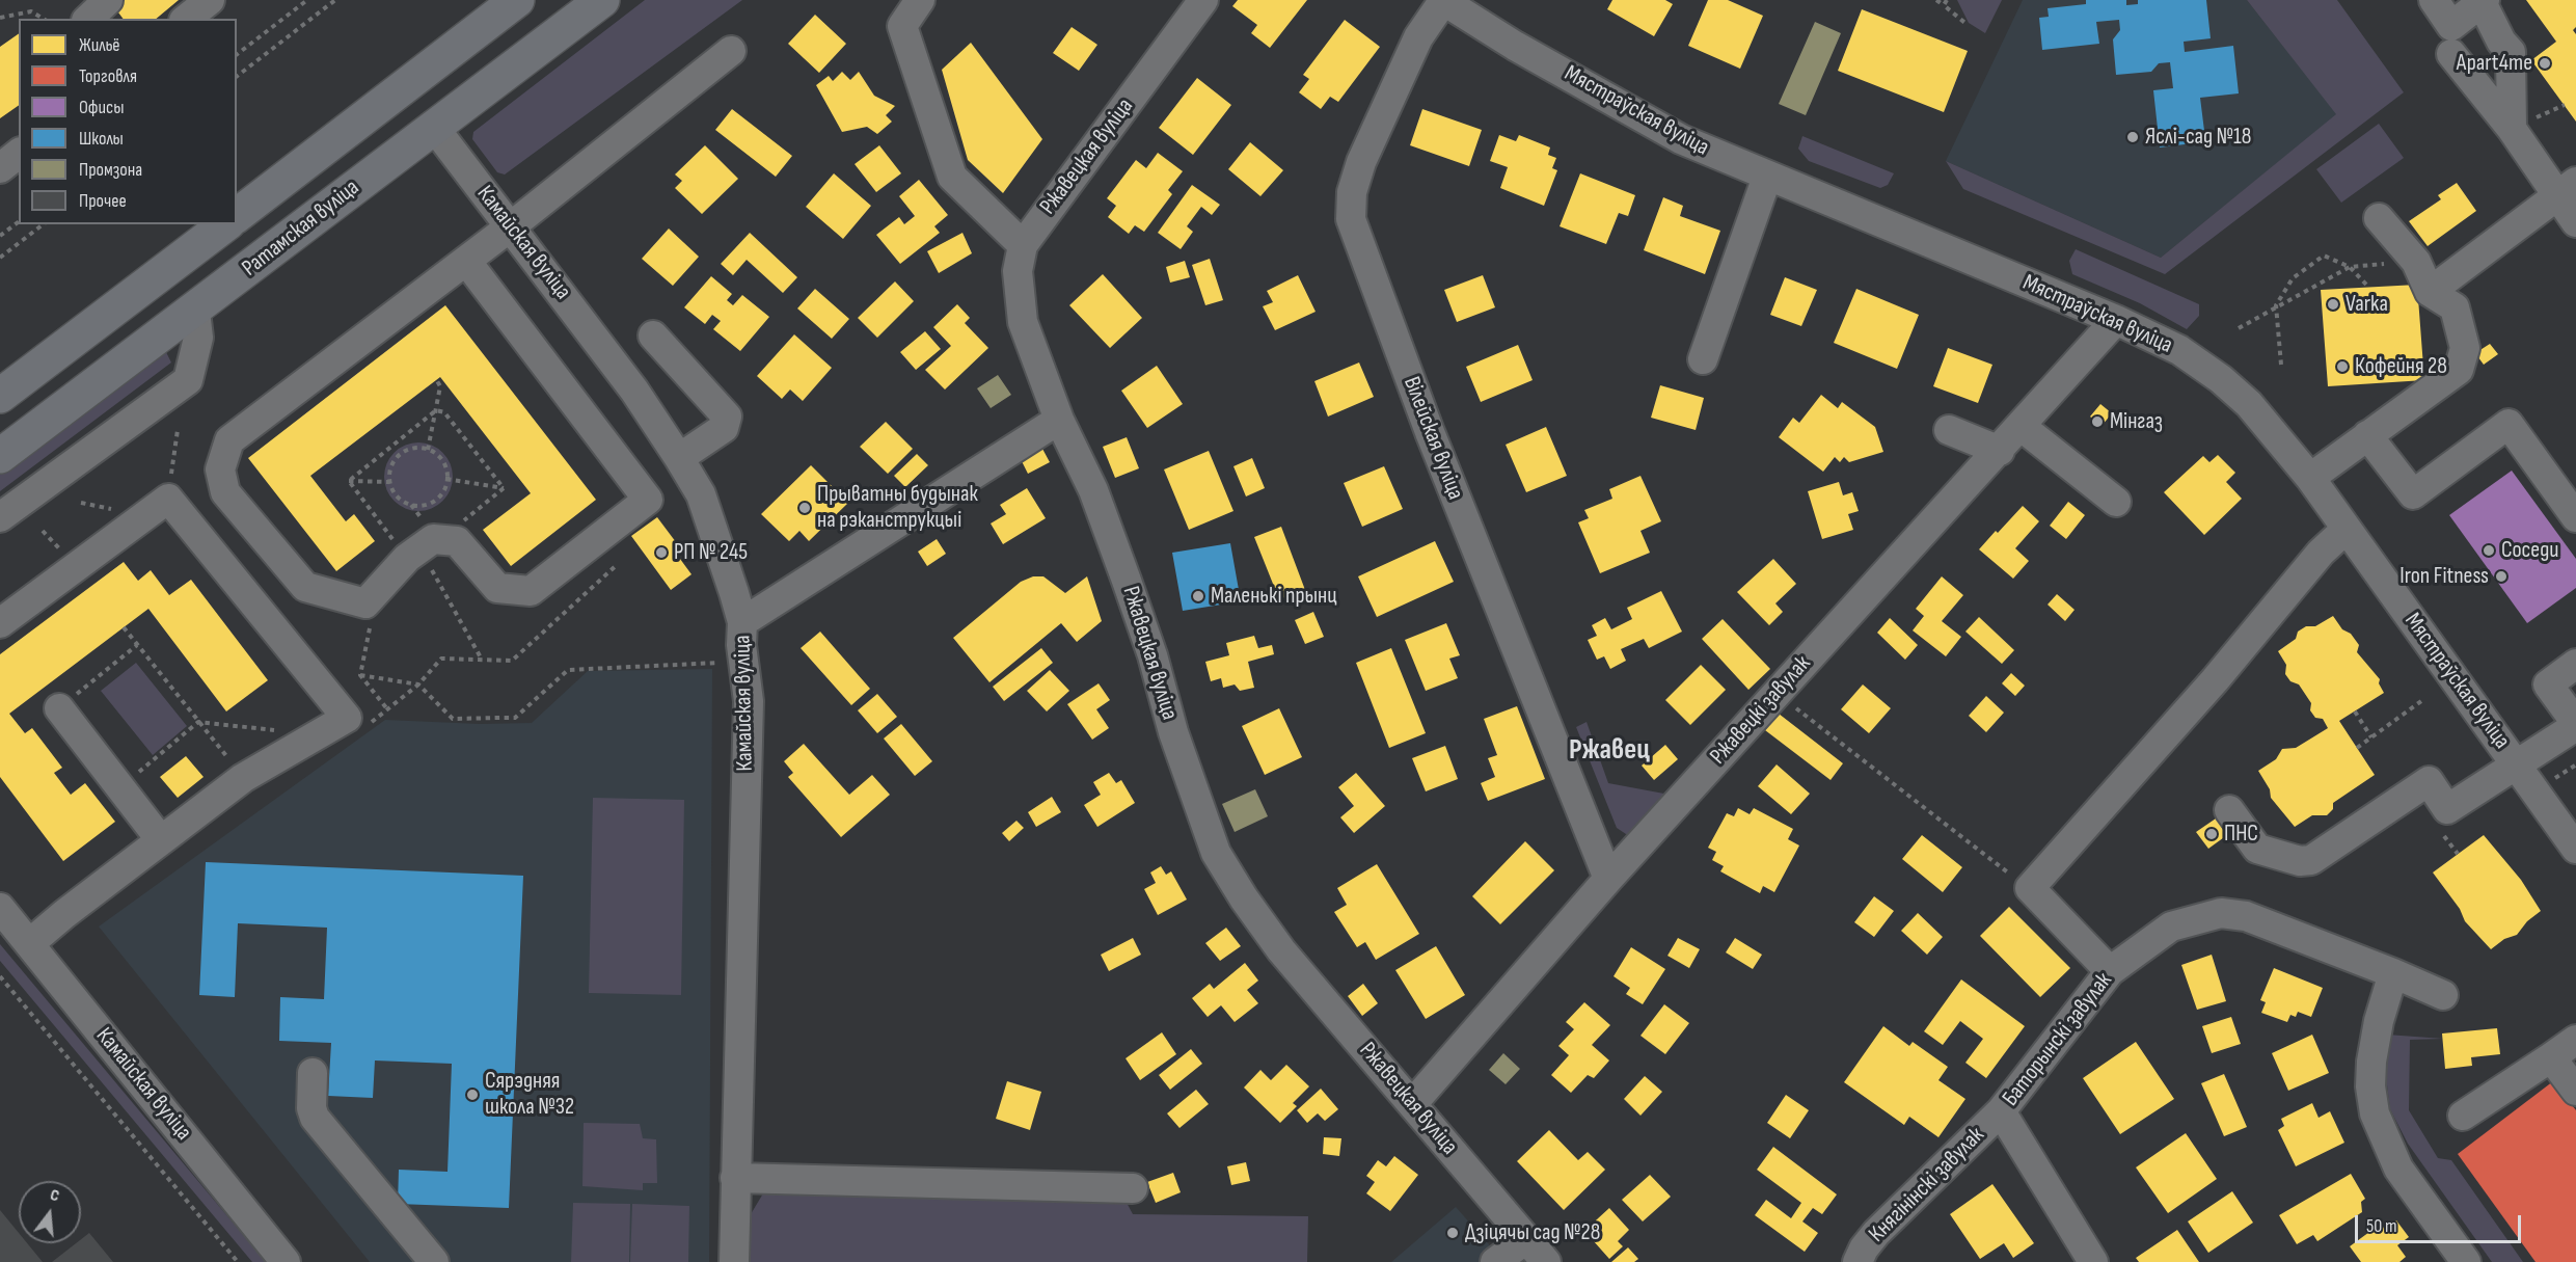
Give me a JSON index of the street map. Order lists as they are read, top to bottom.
{
  "streets": {
    "main road": ["Ратамская вуліца"],
    "street": [
      "Мястраўская вуліца",
      "Ржавецкая вуліца",
      "Камайская вуліца",
      "Вілейская вуліца",
      "Ржавецкі завулак",
      "Баторынскі завулак",
      "Княгінінскі завулак"
    ]
  },
  "crossings": [
    ["Мястраўская вуліца", "Вілейская вуліца"],
    ["Мястраўская вуліца", "Ржавецкі завулак"],
    ["Ржавецкая вуліца", "Ржавецкі завулак"],
    ["Ратамская вуліца", "Камайская вуліца"],
    ["Вілейская вуліца", "Ржавецкі завулак"],
    ["Баторынскі завулак", "Княгінінскі завулак"]
  ],
  "districts": ["Ржавец"],
  "places": [
    "Apart4me",
    "Яслі-сад №18",
    "Varka",
    "Кофейня 28",
    "Мінгаз",
    "Прыватны будынак на рэканструкцыі",
    "Соседи",
    "РП № 245",
    "Iron Fitness",
    "Маленькі прынц",
    "ПНС",
    "Сярэдняя школа №32",
    "Дзіцячы сад №28"
  ],
  "legend": [
    "Жильё",
    "Торговля",
    "Офисы",
    "Школы",
    "Промзона",
    "Прочее"
  ],
  "scale_bar": "50 m",
  "north": "top"
}
